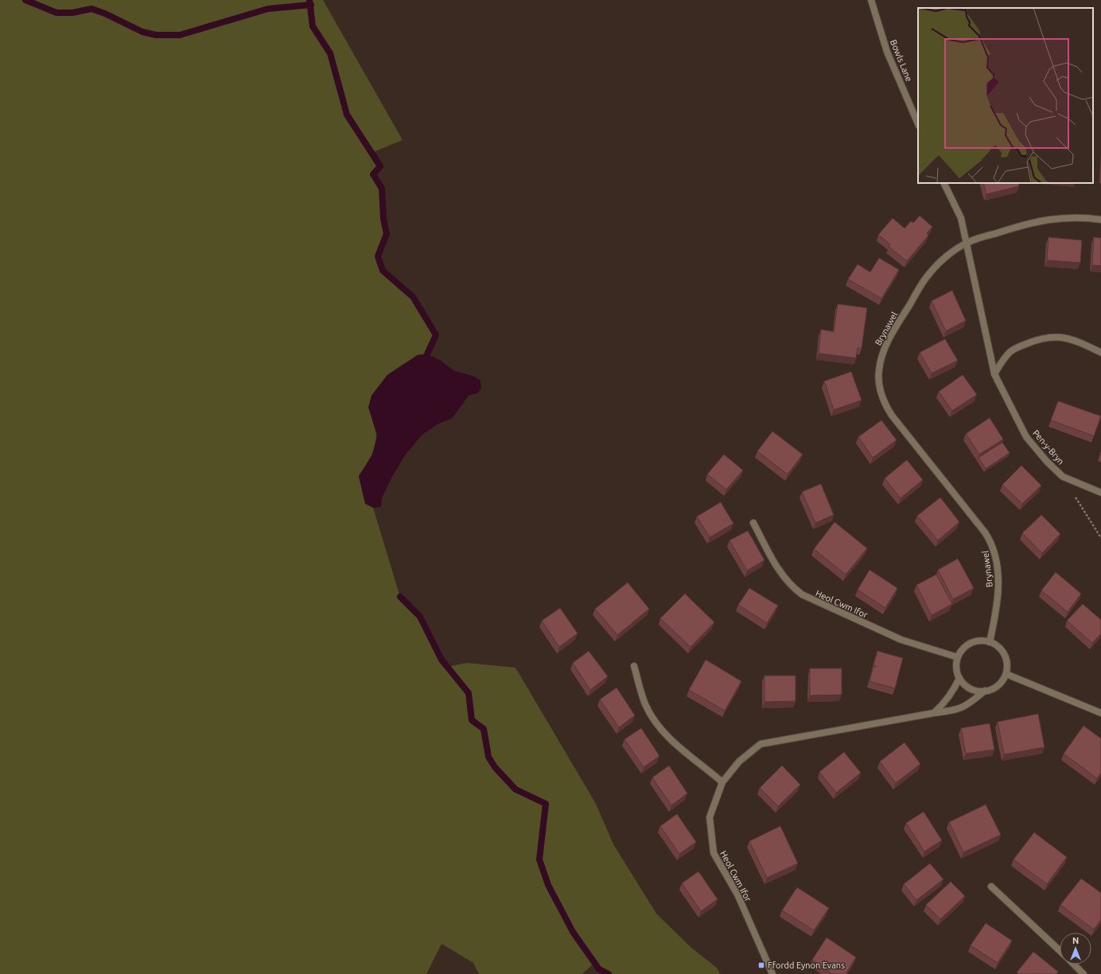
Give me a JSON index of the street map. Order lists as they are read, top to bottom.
{
  "streets": {
    "street": [
      "Bowls Lane",
      "Brynawel",
      "Pen-y-Bryn",
      "Heol Cwm Ifor"
    ]
  },
  "crossings": [
    ["Brynawel", "Pen-y-Bryn"],
    ["Brynawel", "Heol Cwm Ifor"]
  ],
  "places": {
    "transit": ["Ffordd Eynon Evans"]
  },
  "north": "top"
}
